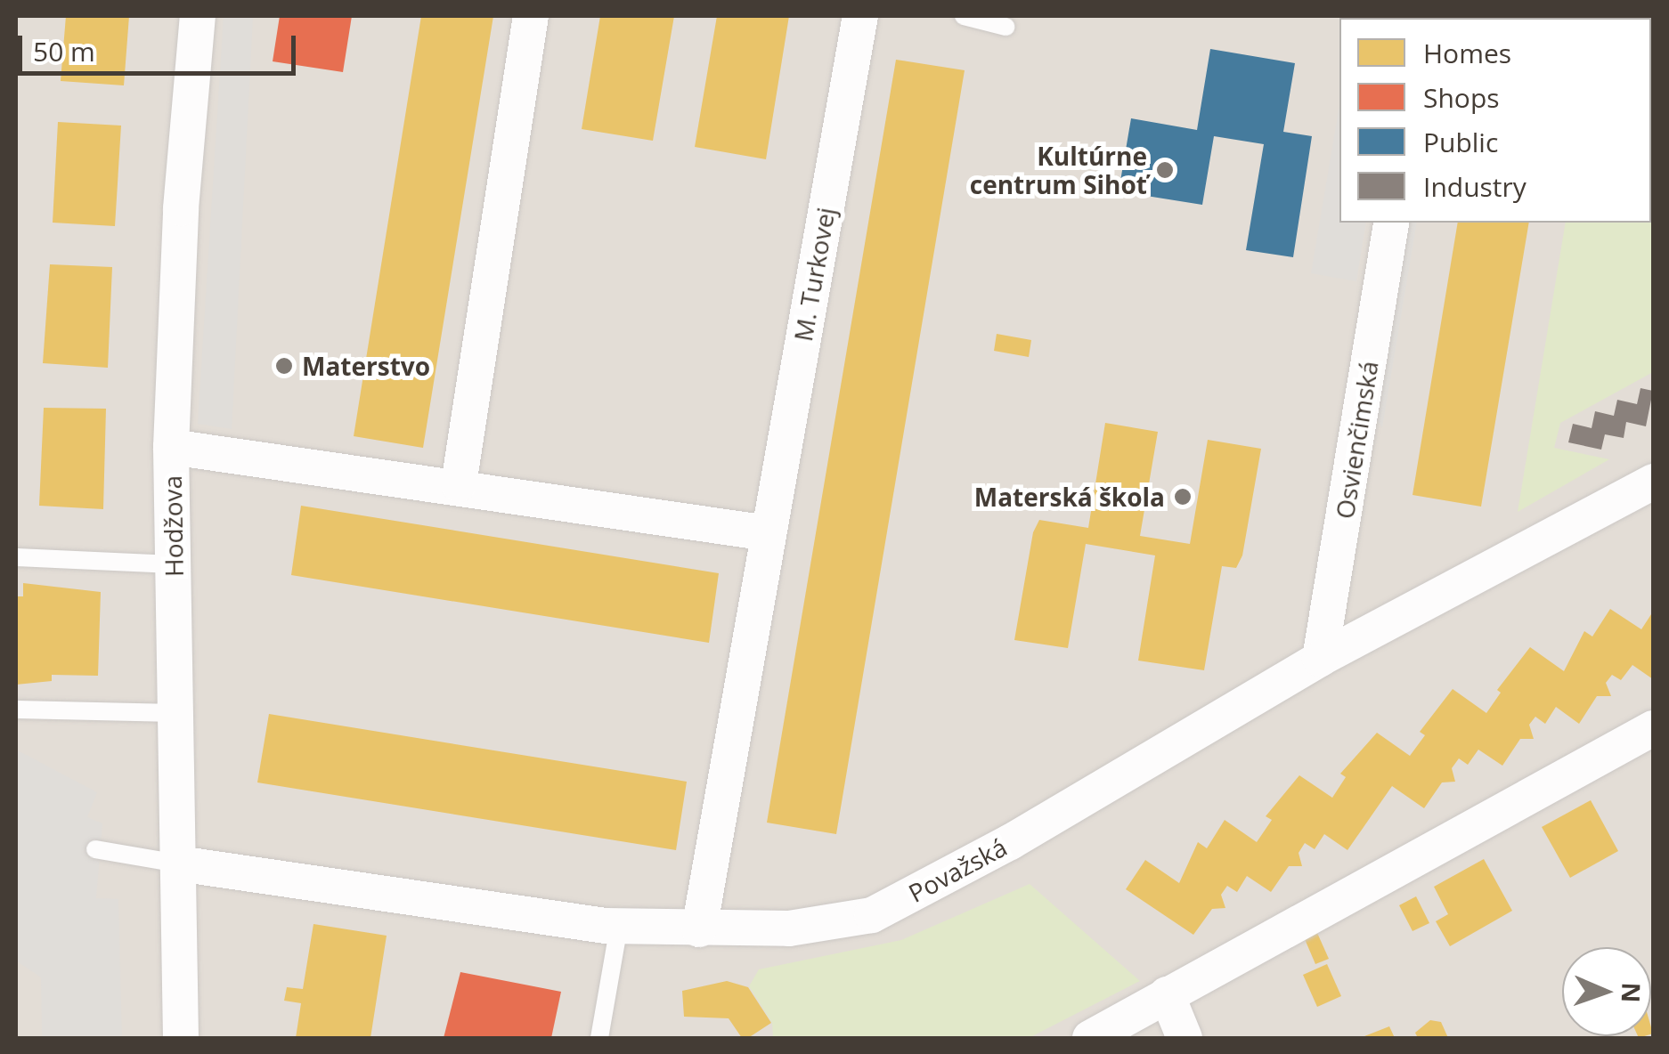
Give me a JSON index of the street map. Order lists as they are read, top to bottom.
{
  "streets": {
    "street": [
      "M. Turkovej",
      "Osvienčimská",
      "Hodžova",
      "Považská"
    ]
  },
  "crossings": [
    ["M. Turkovej", "Považská"],
    ["Osvienčimská", "Považská"],
    ["Hodžova", "Považská"]
  ],
  "places": ["Kultúrne centrum Sihoť", "Materstvo", "Materská škola"],
  "legend": [
    "Homes",
    "Shops",
    "Public",
    "Industry"
  ],
  "scale_bar": "50 m",
  "north": "right"
}
